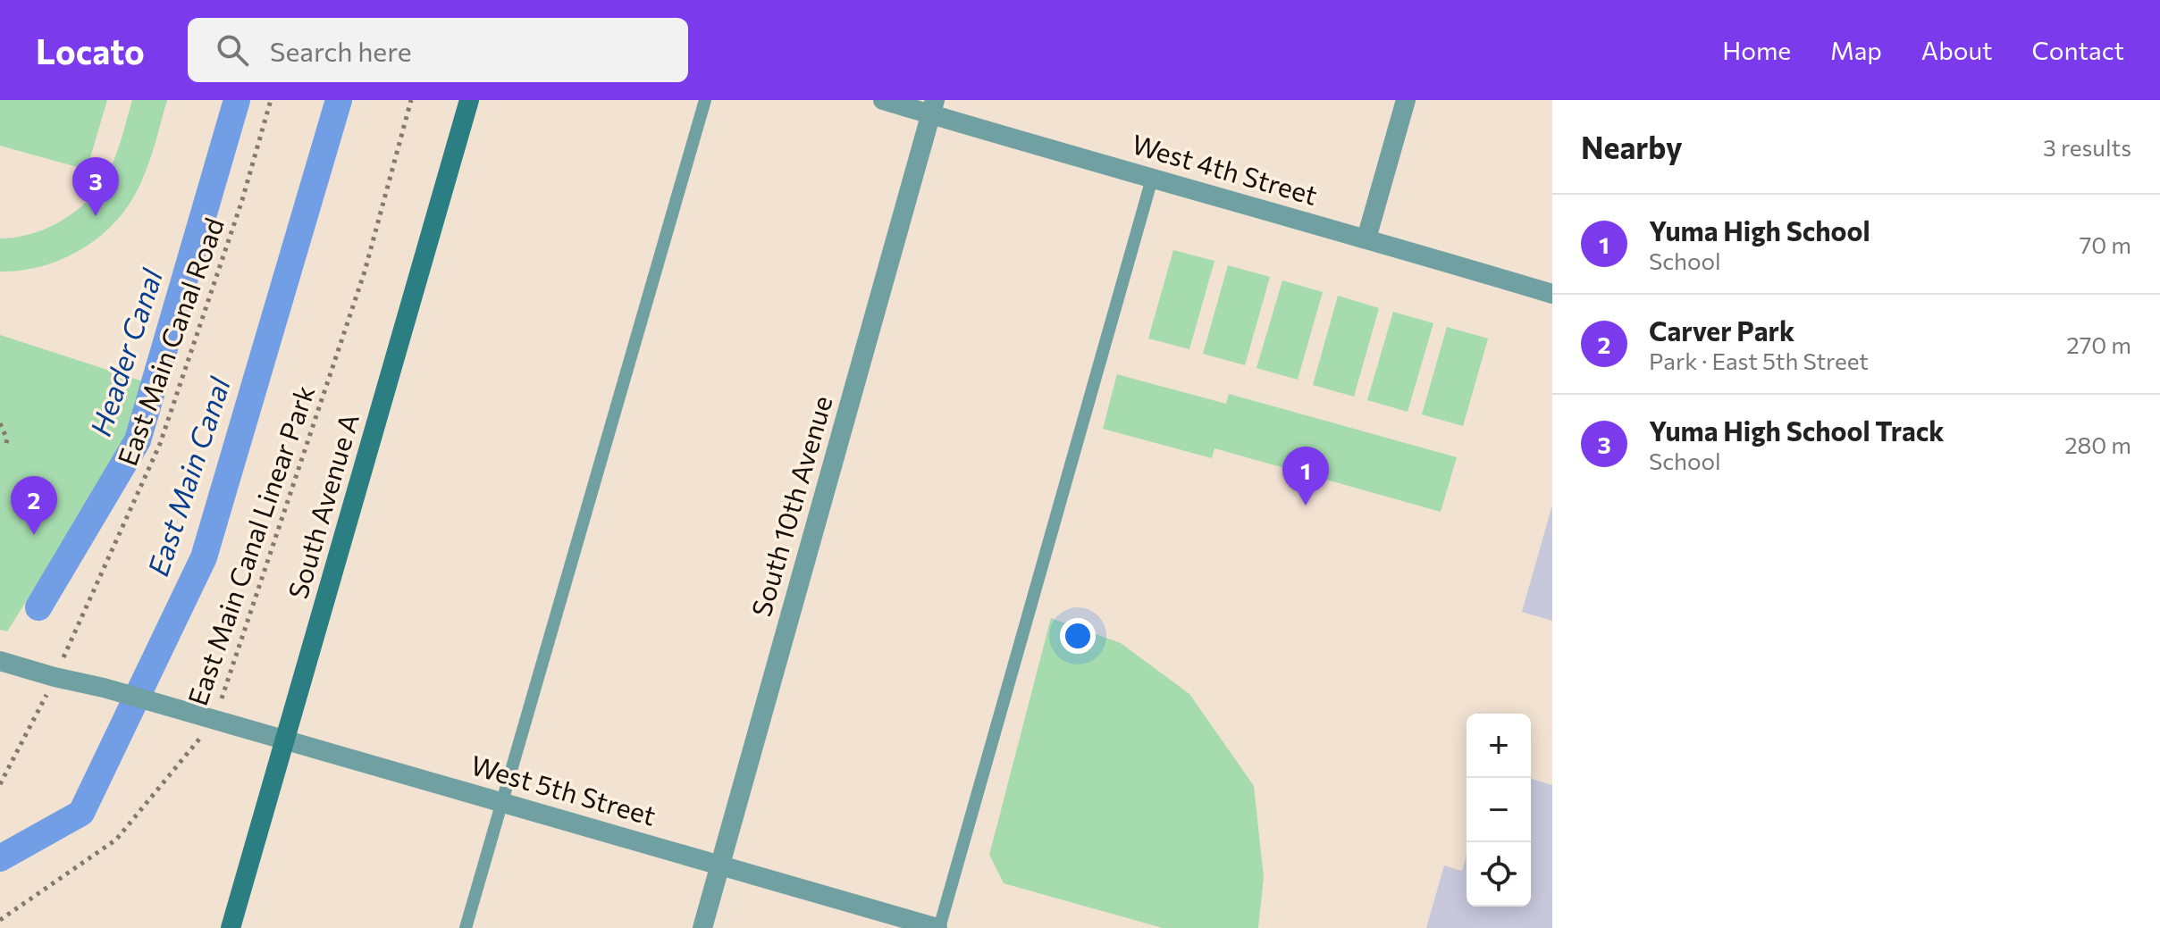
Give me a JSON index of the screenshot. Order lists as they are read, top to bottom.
{
  "streets": {
    "main road": ["South Avenue A"],
    "street": ["West 4th Street", "South 10th Avenue", "West 5th Street"],
    "path": ["East Main Canal Road", "East Main Canal Linear Park"]
  },
  "crossings": [
    ["West 4th Street", "South 10th Avenue"],
    ["East Main Canal Road", "West 5th Street"],
    ["South Avenue A", "West 5th Street"],
    ["South 10th Avenue", "West 5th Street"],
    ["East Main Canal Linear Park", "West 5th Street"]
  ],
  "water": ["Header Canal", "East Main Canal"],
  "page": {
    "header": "Locato",
    "search": "Search here",
    "nav": [
      "Home",
      "Map",
      "About",
      "Contact"
    ],
    "heading": ["Nearby", "3 results"],
    "pins": ["3", "1", "2"],
    "list": [
      {
        "mark": "1",
        "name": "Yuma High School",
        "note": "School",
        "value": "70 m"
      },
      {
        "mark": "2",
        "name": "Carver Park",
        "note": "Park · East 5th Street",
        "value": "270 m"
      },
      {
        "mark": "3",
        "name": "Yuma High School Track",
        "note": "School",
        "value": "280 m"
      }
    ],
    "map_buttons": ["+", "−"]
  }
}
